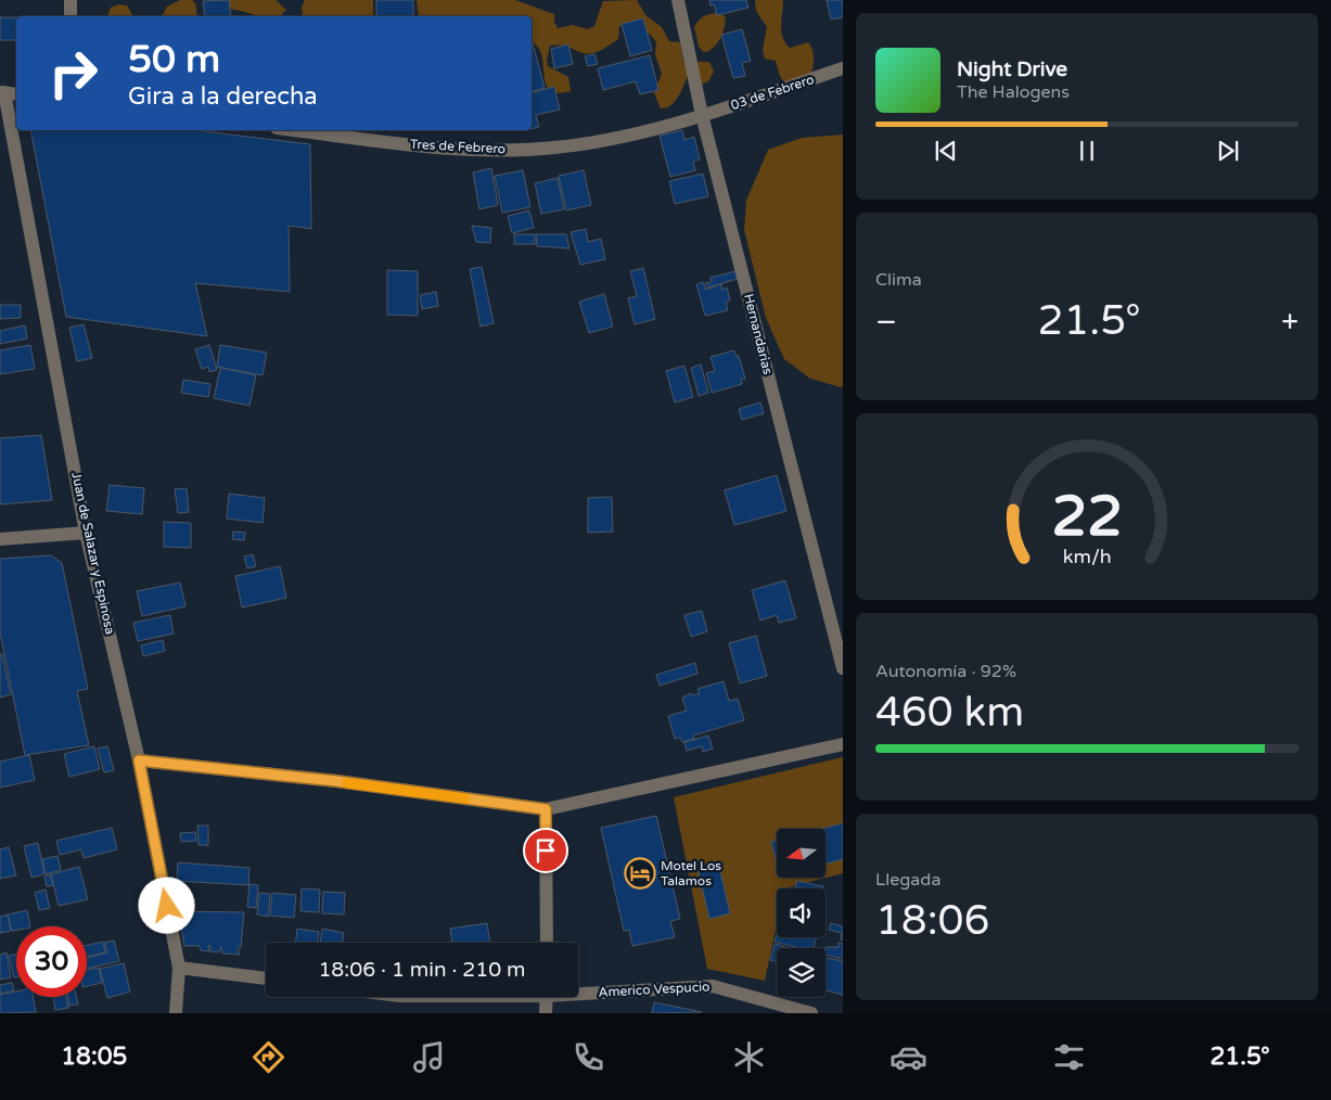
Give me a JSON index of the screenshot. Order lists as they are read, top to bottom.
{
  "streets": {
    "street": [
      "03 de Febrero",
      "Tres de Febrero",
      "Hernandarias",
      "Juan de Salazar y Espinosa",
      "Americo Vespucio"
    ]
  },
  "crossings": [
    ["03 de Febrero", "Tres de Febrero"],
    ["03 de Febrero", "Hernandarias"],
    ["Tres de Febrero", "Hernandarias"]
  ],
  "places": {
    "hotel": ["Motel Los Talamos"]
  },
  "north": "left",
  "page": {
    "turn": ["50 m", "Gira a la derecha"],
    "song": ["Night Drive", "The Halogens"],
    "tile": [
      "Clima",
      ["Autonomía · 92%", "460 km"],
      ["Llegada", "18:06"]
    ],
    "heat": ["−", "21.5°", "+"],
    "limit": "30",
    "trip": "18:06 · 1 min · 210 m",
    "tabs": ["18:05", "21.5°"],
    "gauge": ["22", "km/h"]
  }
}
